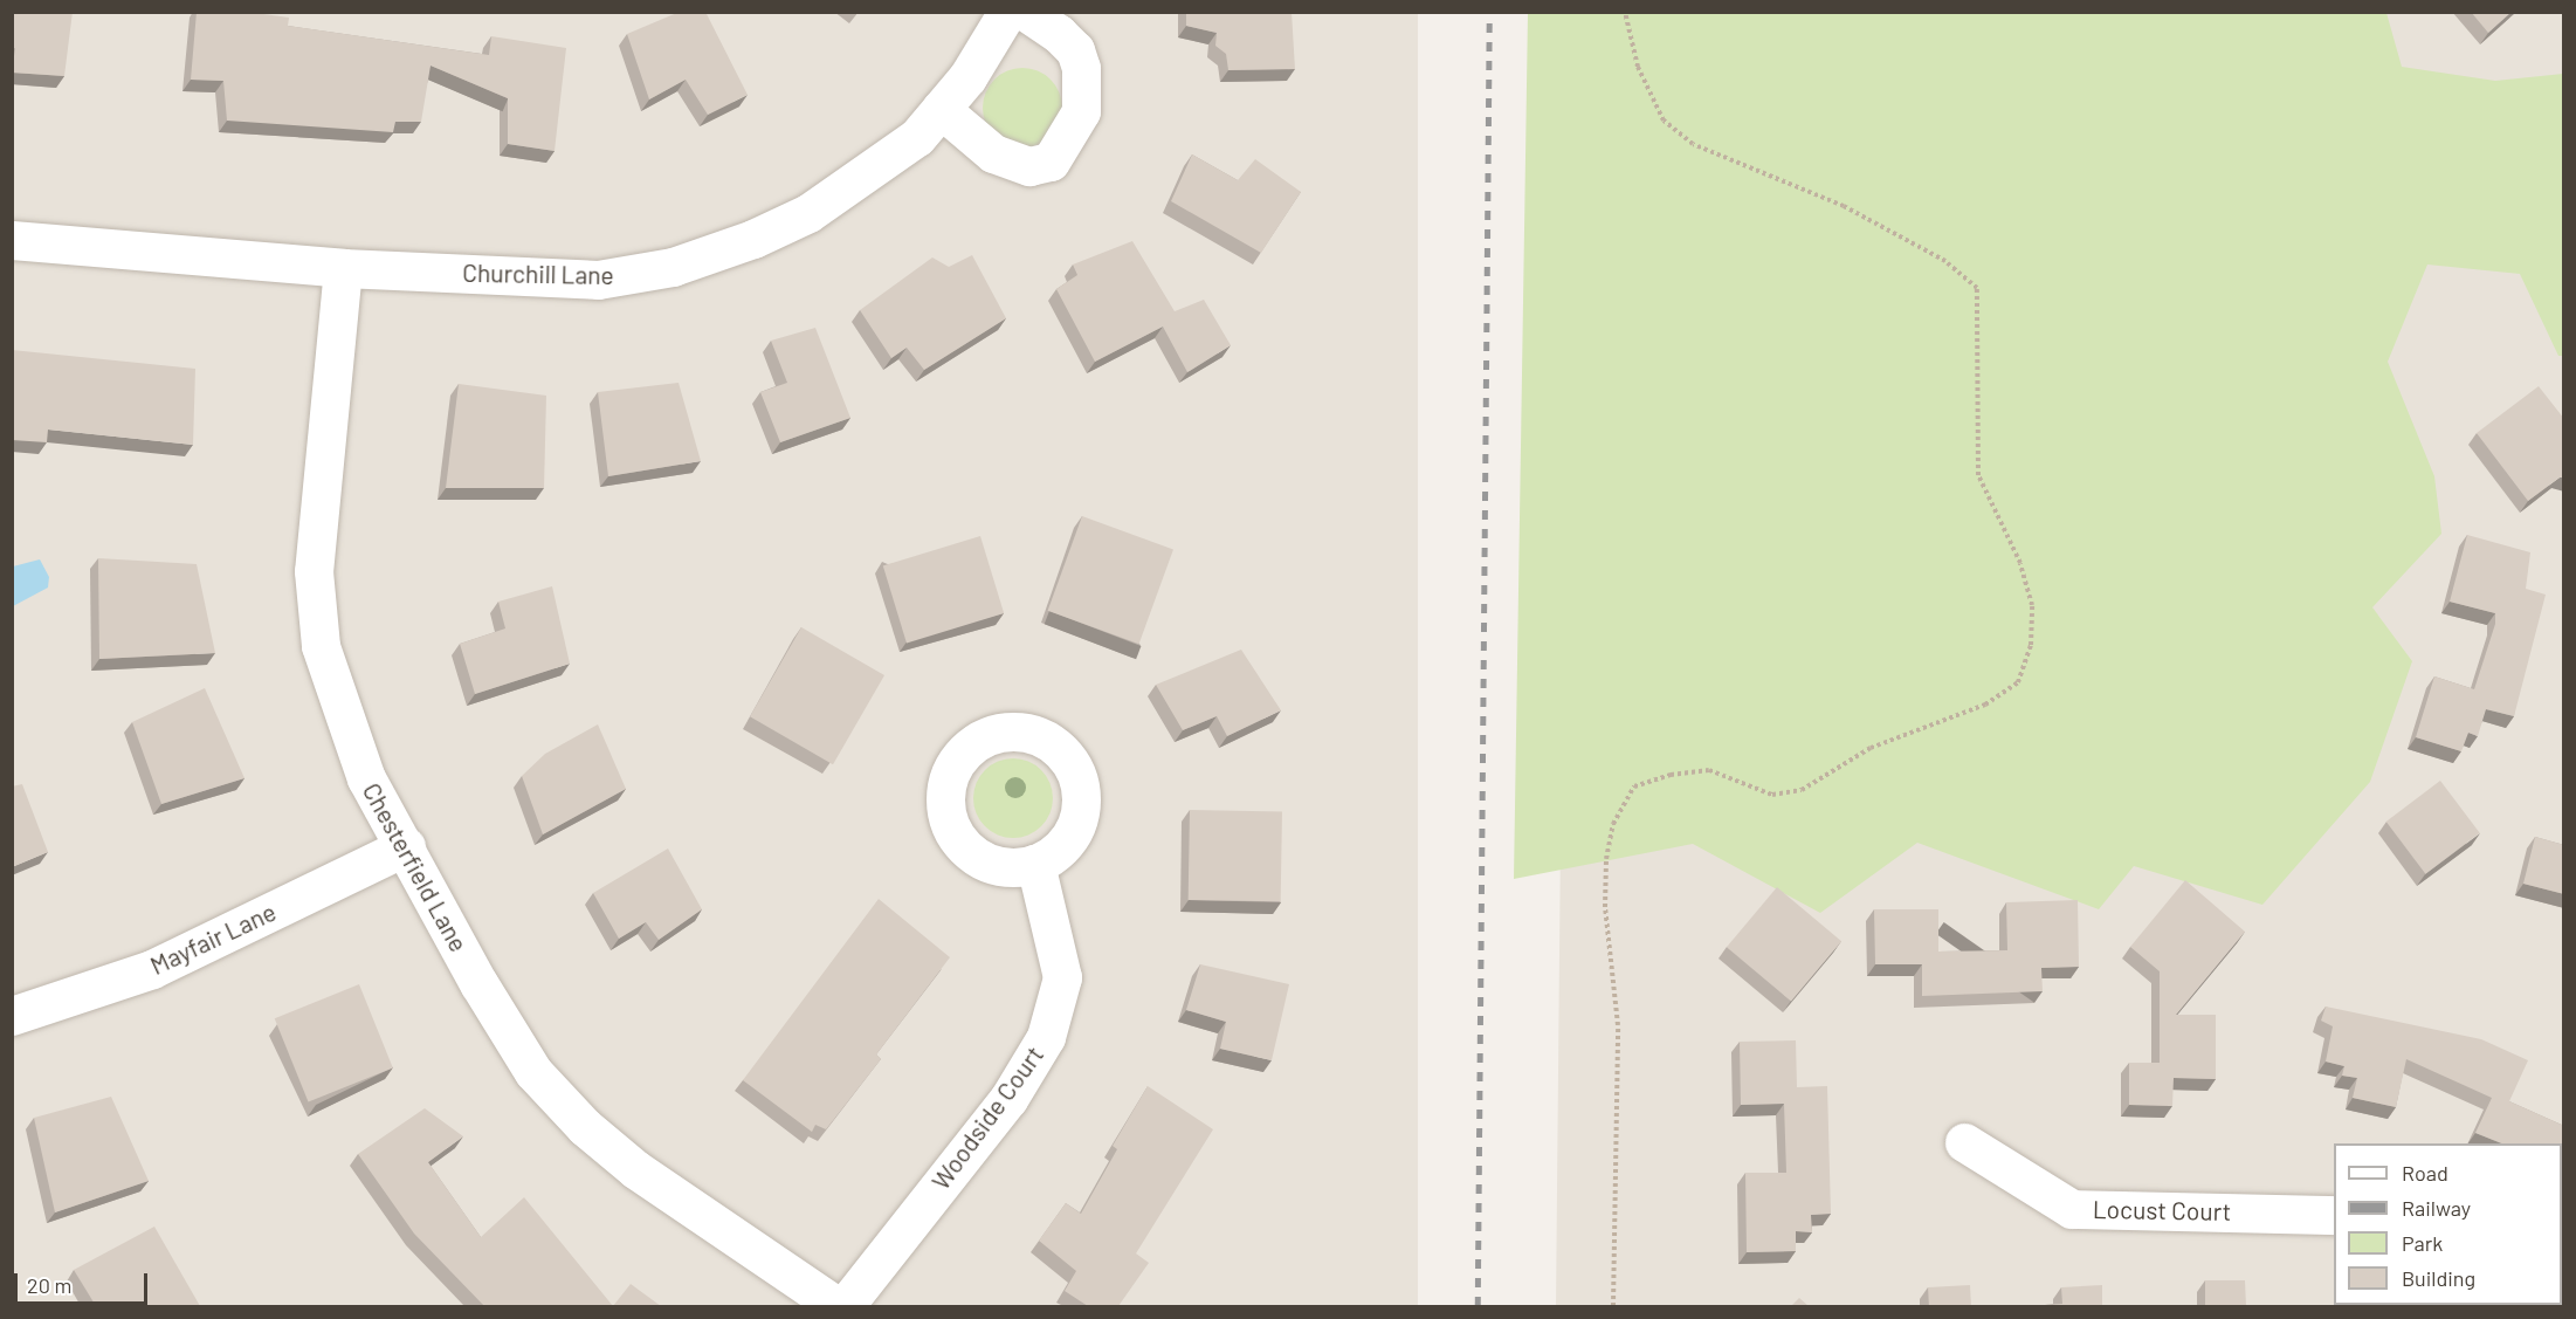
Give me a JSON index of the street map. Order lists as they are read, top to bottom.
{
  "streets": {
    "street": [
      "Churchill Lane",
      "Chesterfield Lane",
      "Mayfair Lane",
      "Woodside Court",
      "Locust Court"
    ]
  },
  "crossings": [
    ["Churchill Lane", "Chesterfield Lane"],
    ["Chesterfield Lane", "Mayfair Lane"]
  ],
  "legend": [
    "Road",
    "Railway",
    "Park",
    "Building"
  ],
  "scale_bar": "20 m"
}
